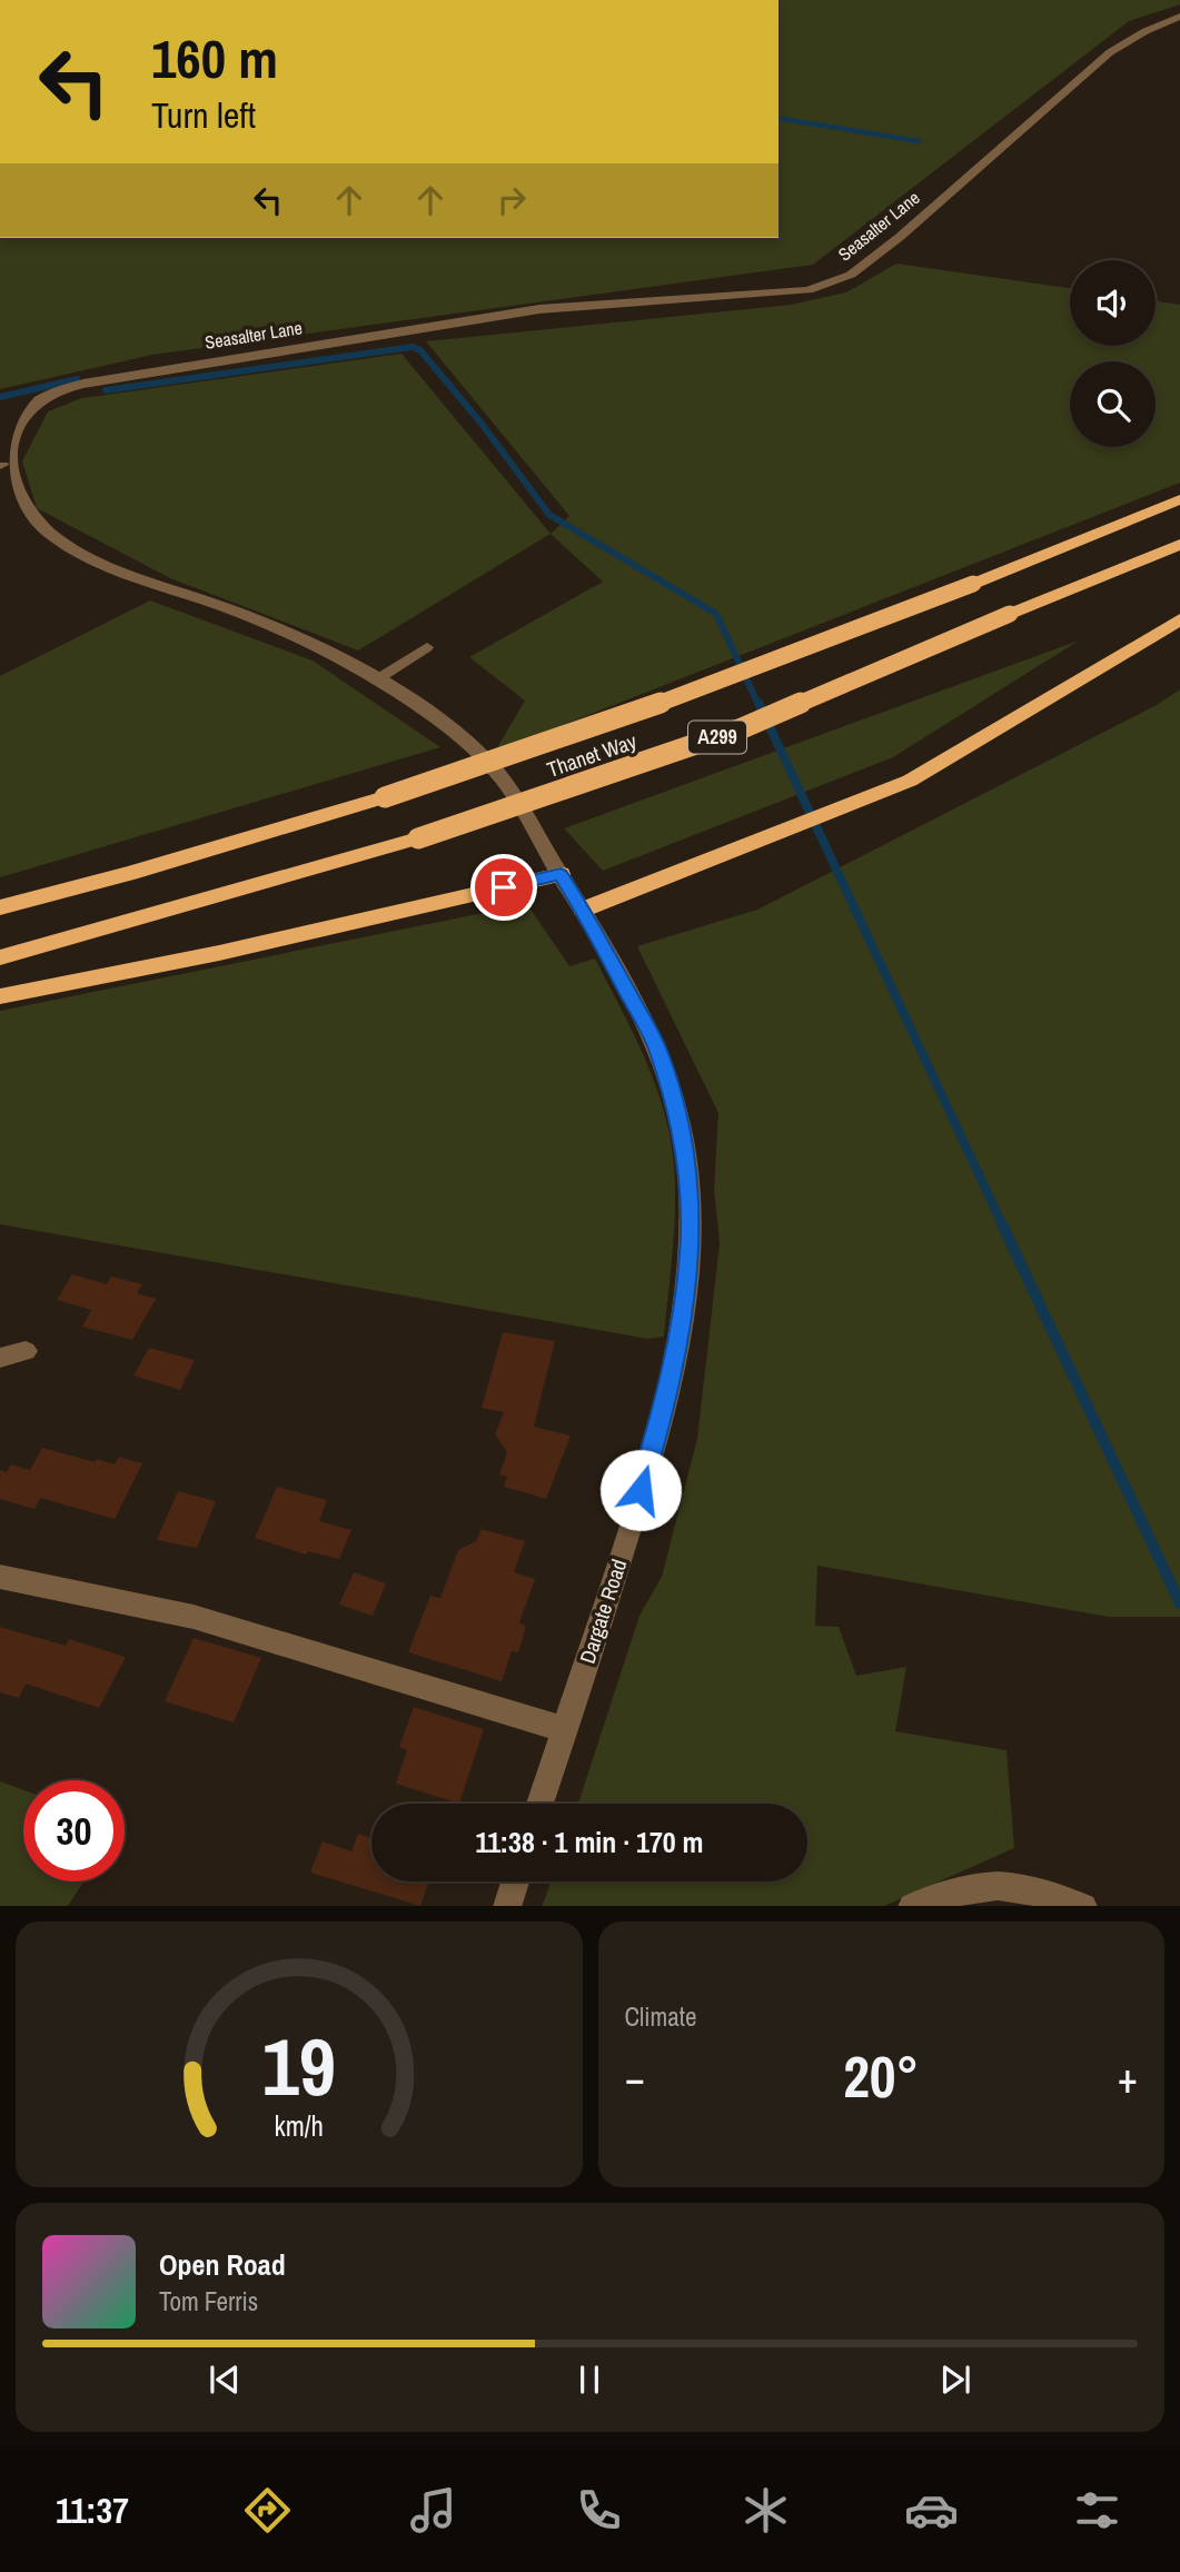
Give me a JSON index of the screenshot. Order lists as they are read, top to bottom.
{
  "streets": {
    "highway": ["A299", "Thanet Way"],
    "street": ["Seasalter Lane", "Dargate Road"]
  },
  "crossings": [
    ["Seasalter Lane", "Dargate Road"]
  ],
  "page": {
    "turn": ["160 m", "Turn left"],
    "limit": "30",
    "trip": "11:38 · 1 min · 170 m",
    "tile": "Climate",
    "heat": ["−", "20°", "+"],
    "song": ["Open Road", "Tom Ferris"],
    "tabs": "11:37",
    "gauge": ["19", "km/h"]
  }
}
